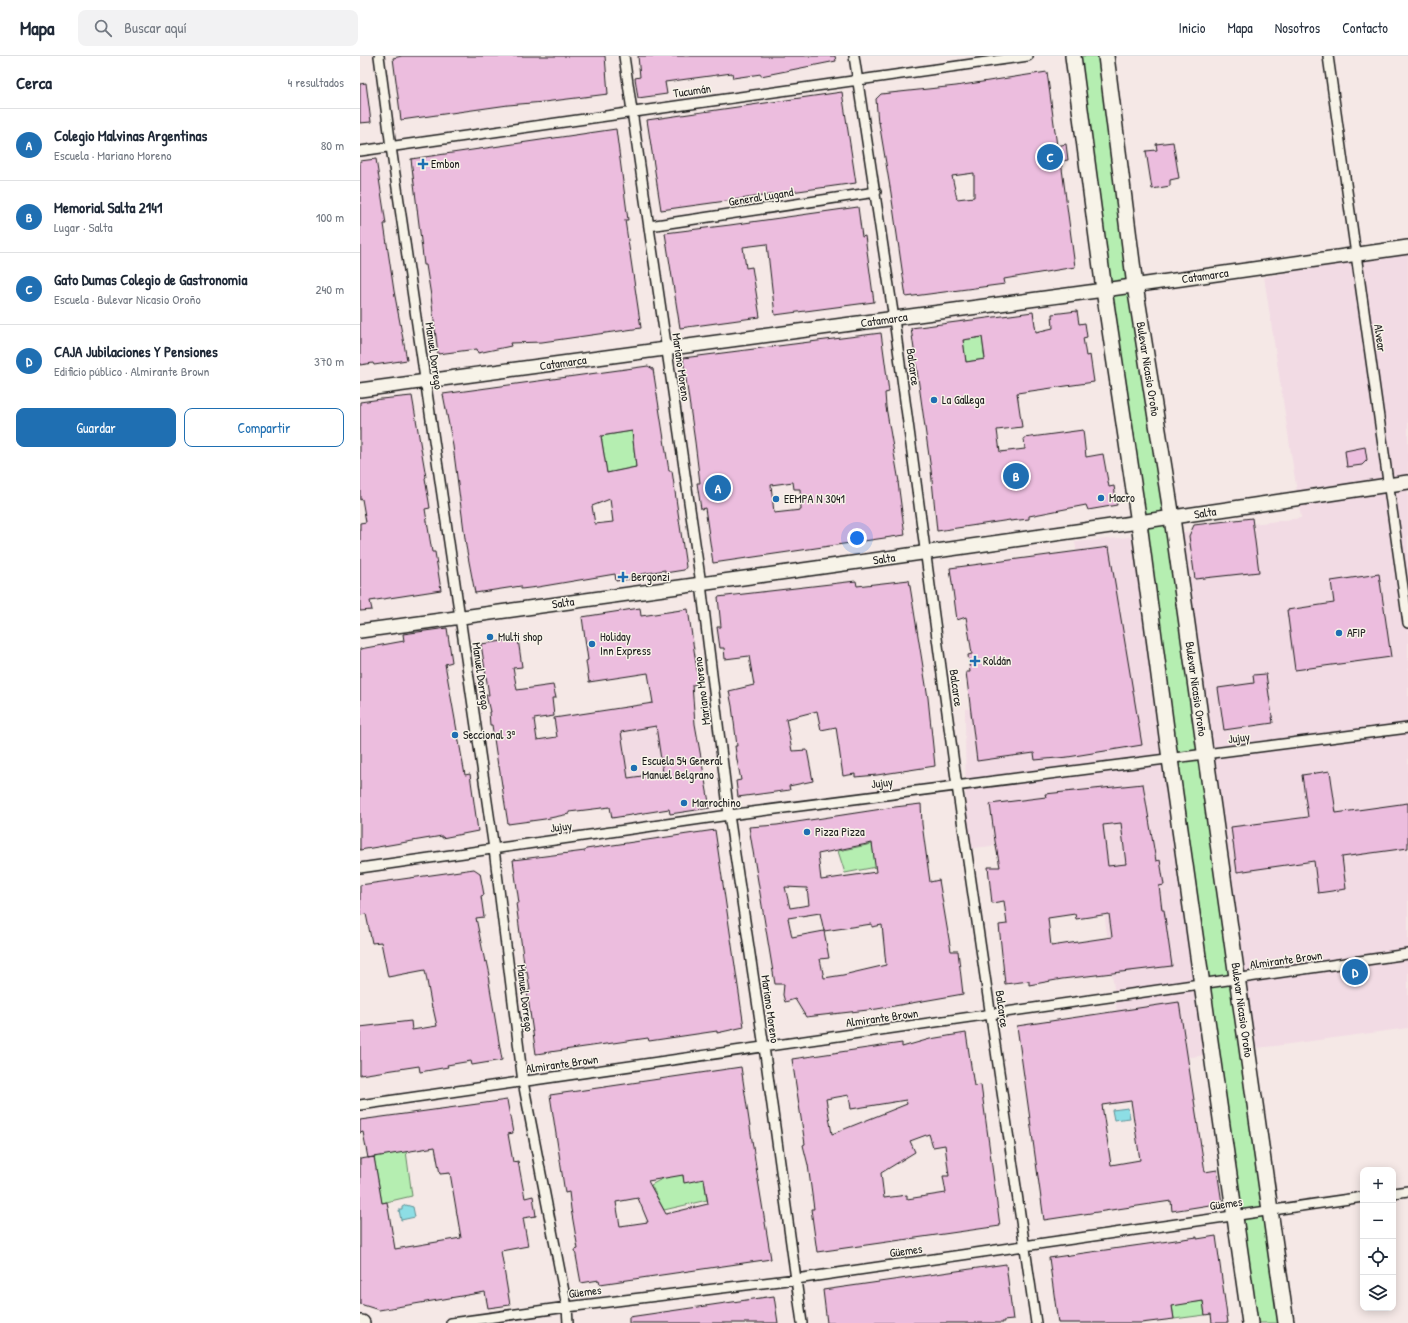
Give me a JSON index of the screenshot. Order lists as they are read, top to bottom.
{
  "streets": {
    "main road": ["Catamarca", "Bulevar Nicasio Oroño", "Salta"],
    "street": [
      "Tucumán",
      "General Lugand",
      "Alvear",
      "Manuel Dorrego",
      "Mariano Moreno",
      "Balcarce",
      "Jujuy",
      "Almirante Brown",
      "Güemes"
    ]
  },
  "crossings": [
    ["Tucumán", "Manuel Dorrego"],
    ["Tucumán", "Mariano Moreno"],
    ["Tucumán", "Balcarce"],
    ["General Lugand", "Mariano Moreno"],
    ["General Lugand", "Balcarce"],
    ["Catamarca", "Alvear"],
    ["Catamarca", "Manuel Dorrego"],
    ["Catamarca", "Mariano Moreno"],
    ["Catamarca", "Balcarce"],
    ["Catamarca", "Bulevar Nicasio Oroño"],
    ["Alvear", "Salta"],
    ["Manuel Dorrego", "Salta"],
    ["Manuel Dorrego", "Jujuy"],
    ["Manuel Dorrego", "Almirante Brown"],
    ["Manuel Dorrego", "Güemes"],
    ["Mariano Moreno", "Salta"],
    ["Mariano Moreno", "Jujuy"],
    ["Mariano Moreno", "Almirante Brown"],
    ["Mariano Moreno", "Güemes"],
    ["Balcarce", "Salta"],
    ["Balcarce", "Jujuy"],
    ["Balcarce", "Almirante Brown"],
    ["Balcarce", "Güemes"],
    ["Bulevar Nicasio Oroño", "Salta"],
    ["Bulevar Nicasio Oroño", "Jujuy"],
    ["Bulevar Nicasio Oroño", "Almirante Brown"],
    ["Bulevar Nicasio Oroño", "Güemes"]
  ],
  "places": {
    "health": ["Embon", "Bergonzi", "Roldán"],
    "other": [
      "La Gallega",
      "Macro",
      "EEMPA N 3041",
      "AFIP",
      "Multi shop",
      "Holiday Inn Express",
      "Seccional 3ª",
      "Escuela 54 General Manuel Belgrano",
      "Marrochino",
      "Pizza Pizza"
    ]
  },
  "page": {
    "header": "Mapa",
    "search": "Buscar aquí",
    "nav": [
      "Inicio",
      "Mapa",
      "Nosotros",
      "Contacto"
    ],
    "heading": ["Cerca", "4 resultados"],
    "list": [
      {
        "mark": "A",
        "name": "Colegio Malvinas Argentinas",
        "note": "Escuela · Mariano Moreno",
        "value": "80 m"
      },
      {
        "mark": "B",
        "name": "Memorial Salta 2141",
        "note": "Lugar · Salta",
        "value": "100 m"
      },
      {
        "mark": "C",
        "name": "Gato Dumas Colegio de Gastronomia",
        "note": "Escuela · Bulevar Nicasio Oroño",
        "value": "240 m"
      },
      {
        "mark": "D",
        "name": "CAJA Jubilaciones Y Pensiones",
        "note": "Edificio público · Almirante Brown",
        "value": "370 m"
      }
    ],
    "pins": [
      "C",
      "B",
      "A",
      "D"
    ],
    "buttons": ["Guardar", "Compartir"],
    "map_buttons": ["+", "−"]
  }
}
